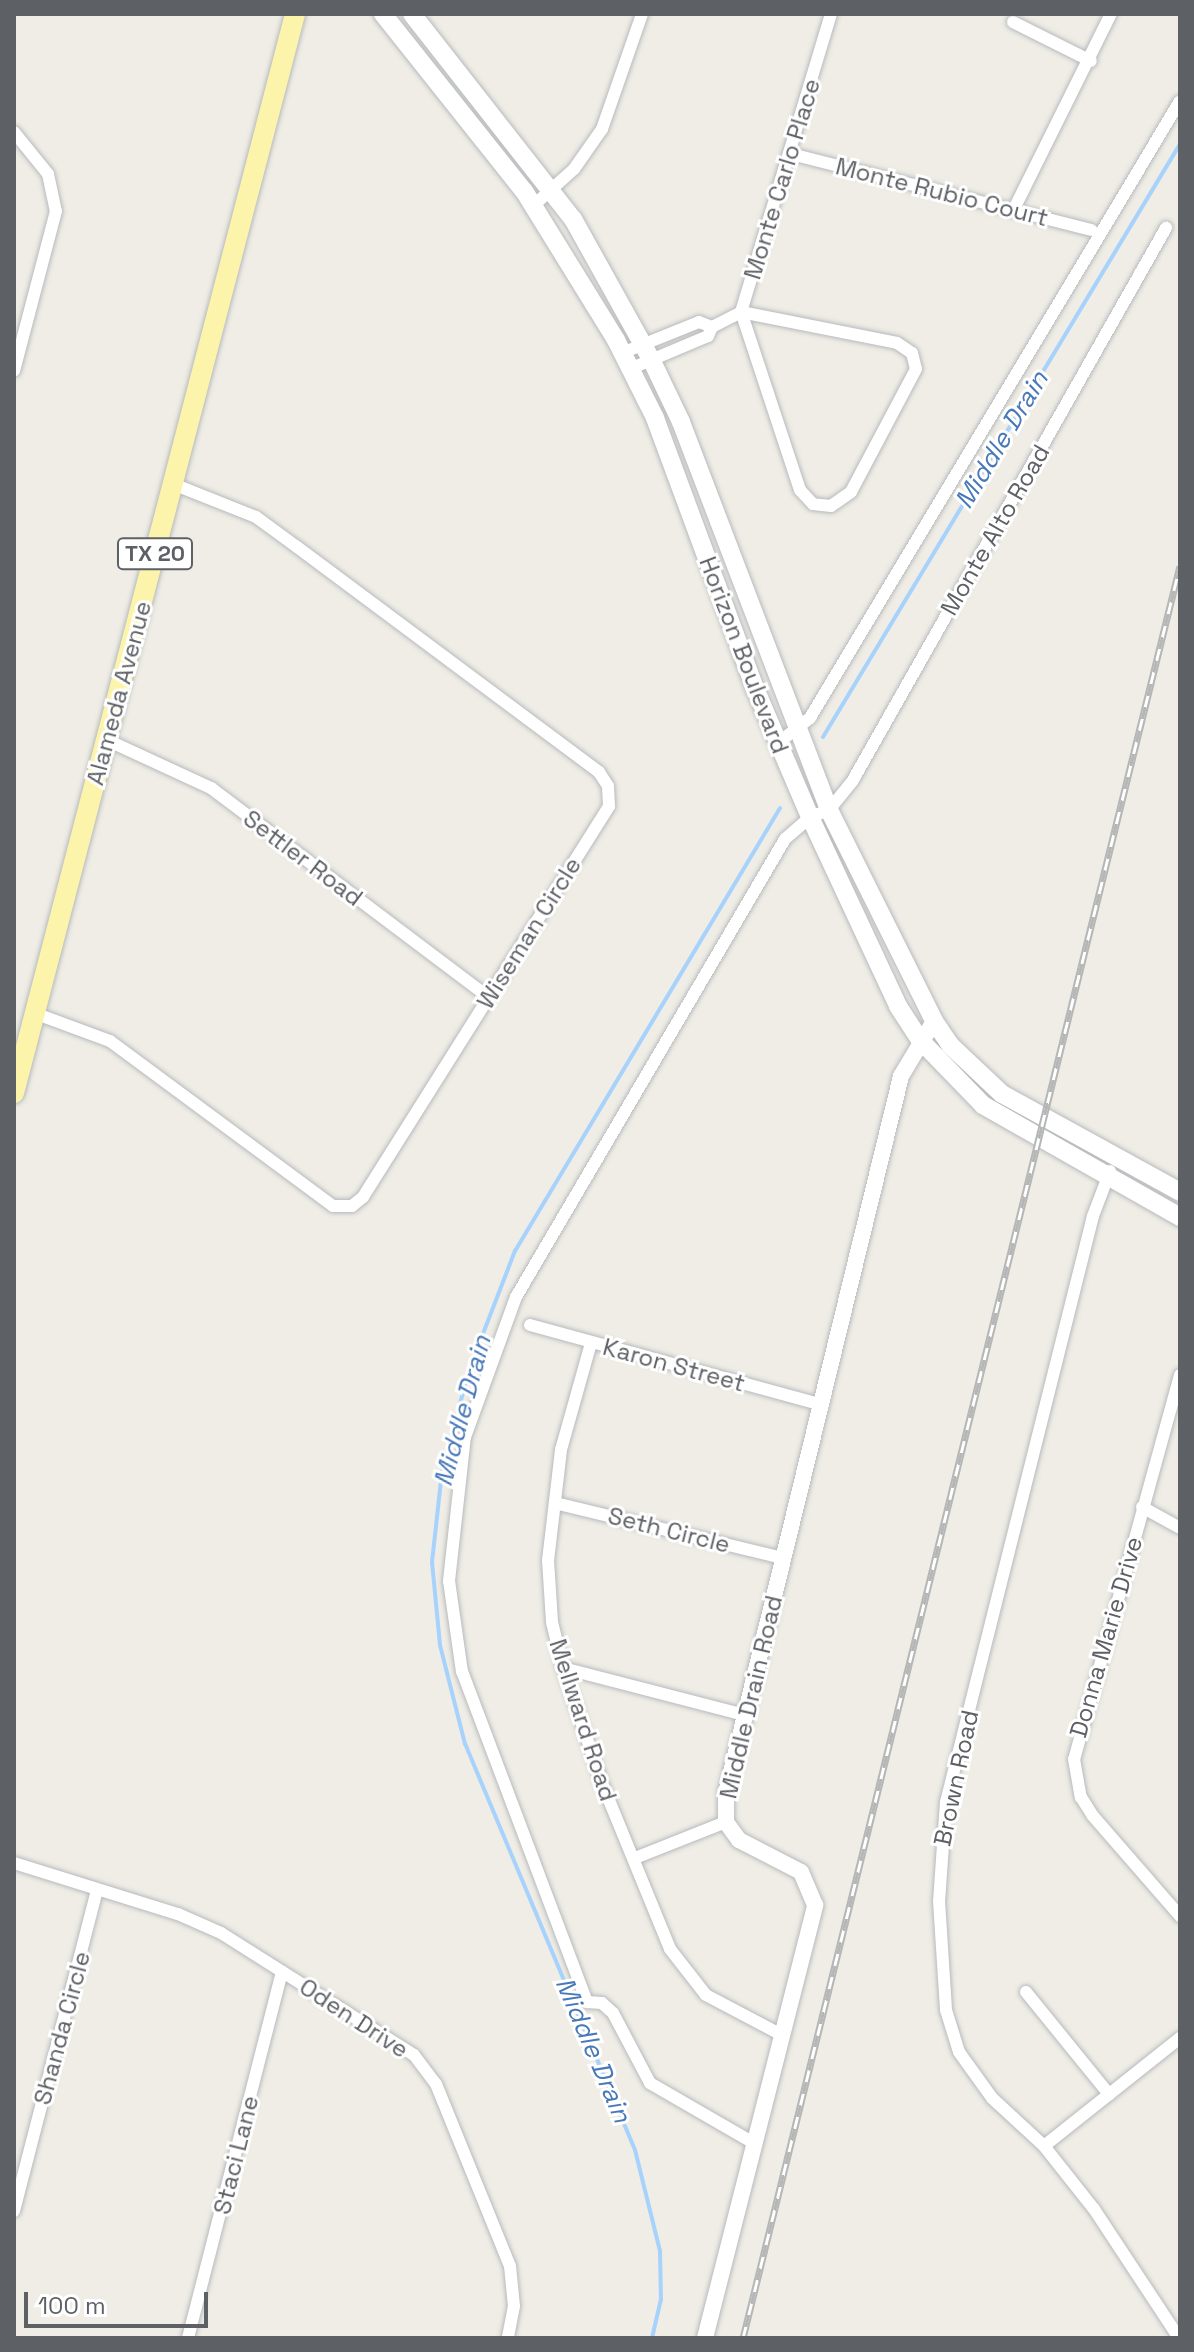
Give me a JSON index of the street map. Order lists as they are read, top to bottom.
{
  "streets": {
    "main road": ["TX 20", "Horizon Boulevard", "Alameda Avenue"],
    "street": [
      "Monte Carlo Place",
      "Monte Rubio Court",
      "Monte Alto Road",
      "Settler Road",
      "Wiseman Circle",
      "Karon Street",
      "Seth Circle",
      "Donna Marie Drive",
      "Middle Drain Road",
      "Mellward Road",
      "Brown Road",
      "Oden Drive",
      "Shanda Circle",
      "Staci Lane"
    ]
  },
  "crossings": [
    ["Monte Carlo Place", "Monte Rubio Court"],
    ["Monte Carlo Place", "Horizon Boulevard"],
    ["Monte Alto Road", "Horizon Boulevard"],
    ["Horizon Boulevard", "Middle Drain Road"],
    ["Horizon Boulevard", "Brown Road"],
    ["Alameda Avenue", "Settler Road"],
    ["Alameda Avenue", "Wiseman Circle"],
    ["Settler Road", "Wiseman Circle"],
    ["Karon Street", "Middle Drain Road"],
    ["Karon Street", "Mellward Road"],
    ["Seth Circle", "Middle Drain Road"],
    ["Seth Circle", "Mellward Road"],
    ["Middle Drain Road", "Mellward Road"],
    ["Oden Drive", "Shanda Circle"],
    ["Oden Drive", "Staci Lane"]
  ],
  "water": ["Middle Drain"],
  "scale_bar": "100 m"
}
